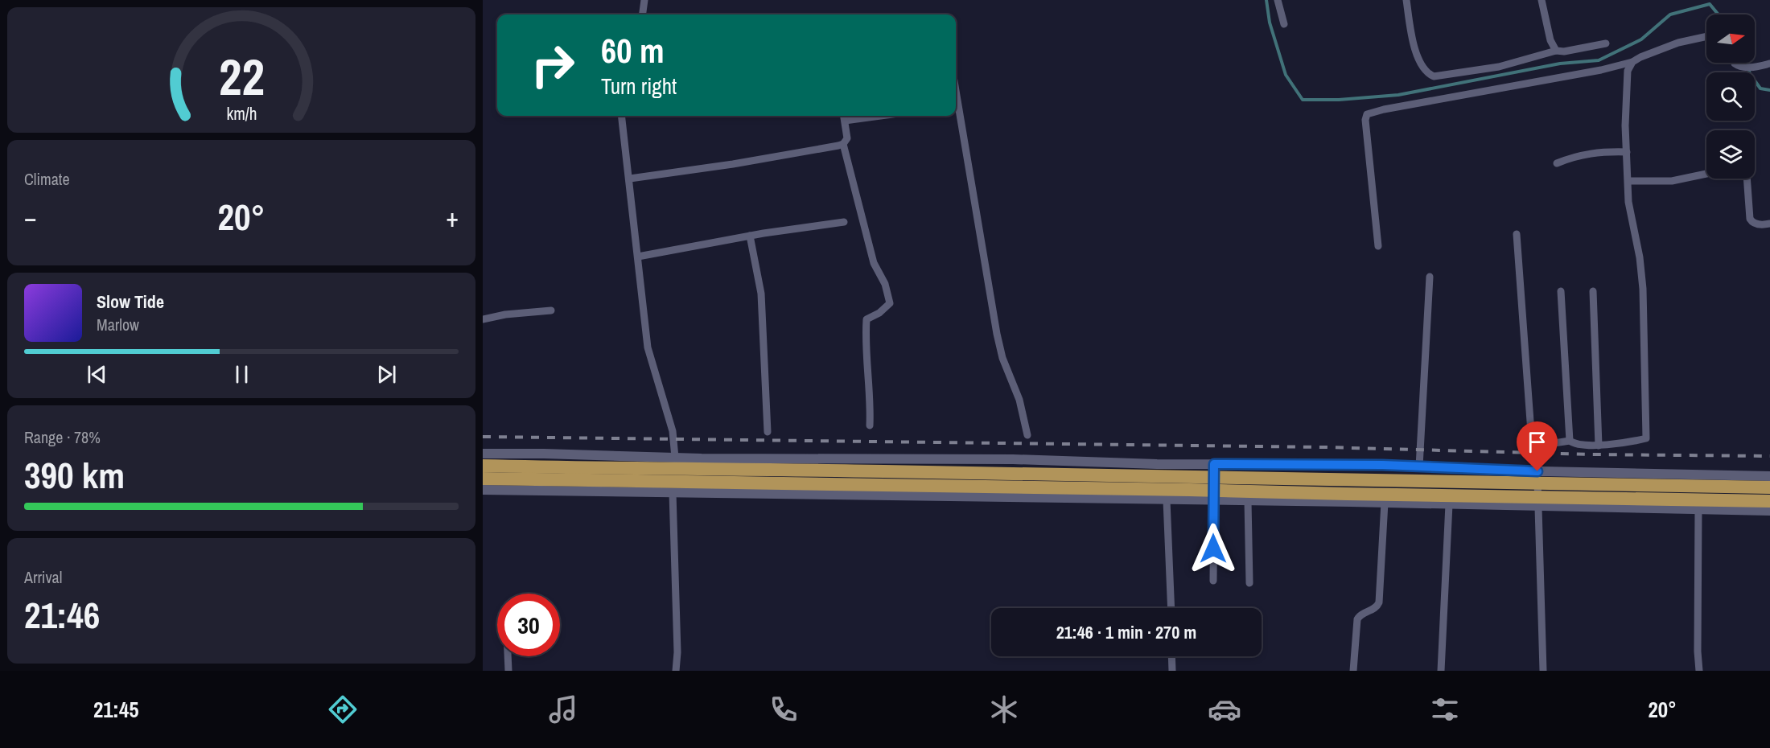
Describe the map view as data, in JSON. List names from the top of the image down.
{
  "north": "right",
  "page": {
    "turn": ["60 m", "Turn right"],
    "tile": [
      "Climate",
      ["Range · 78%", "390 km"],
      ["Arrival", "21:46"]
    ],
    "heat": ["−", "20°", "+"],
    "song": ["Slow Tide", "Marlow"],
    "limit": "30",
    "trip": "21:46 · 1 min · 270 m",
    "tabs": ["21:45", "20°"],
    "gauge": ["22", "km/h"]
  }
}
